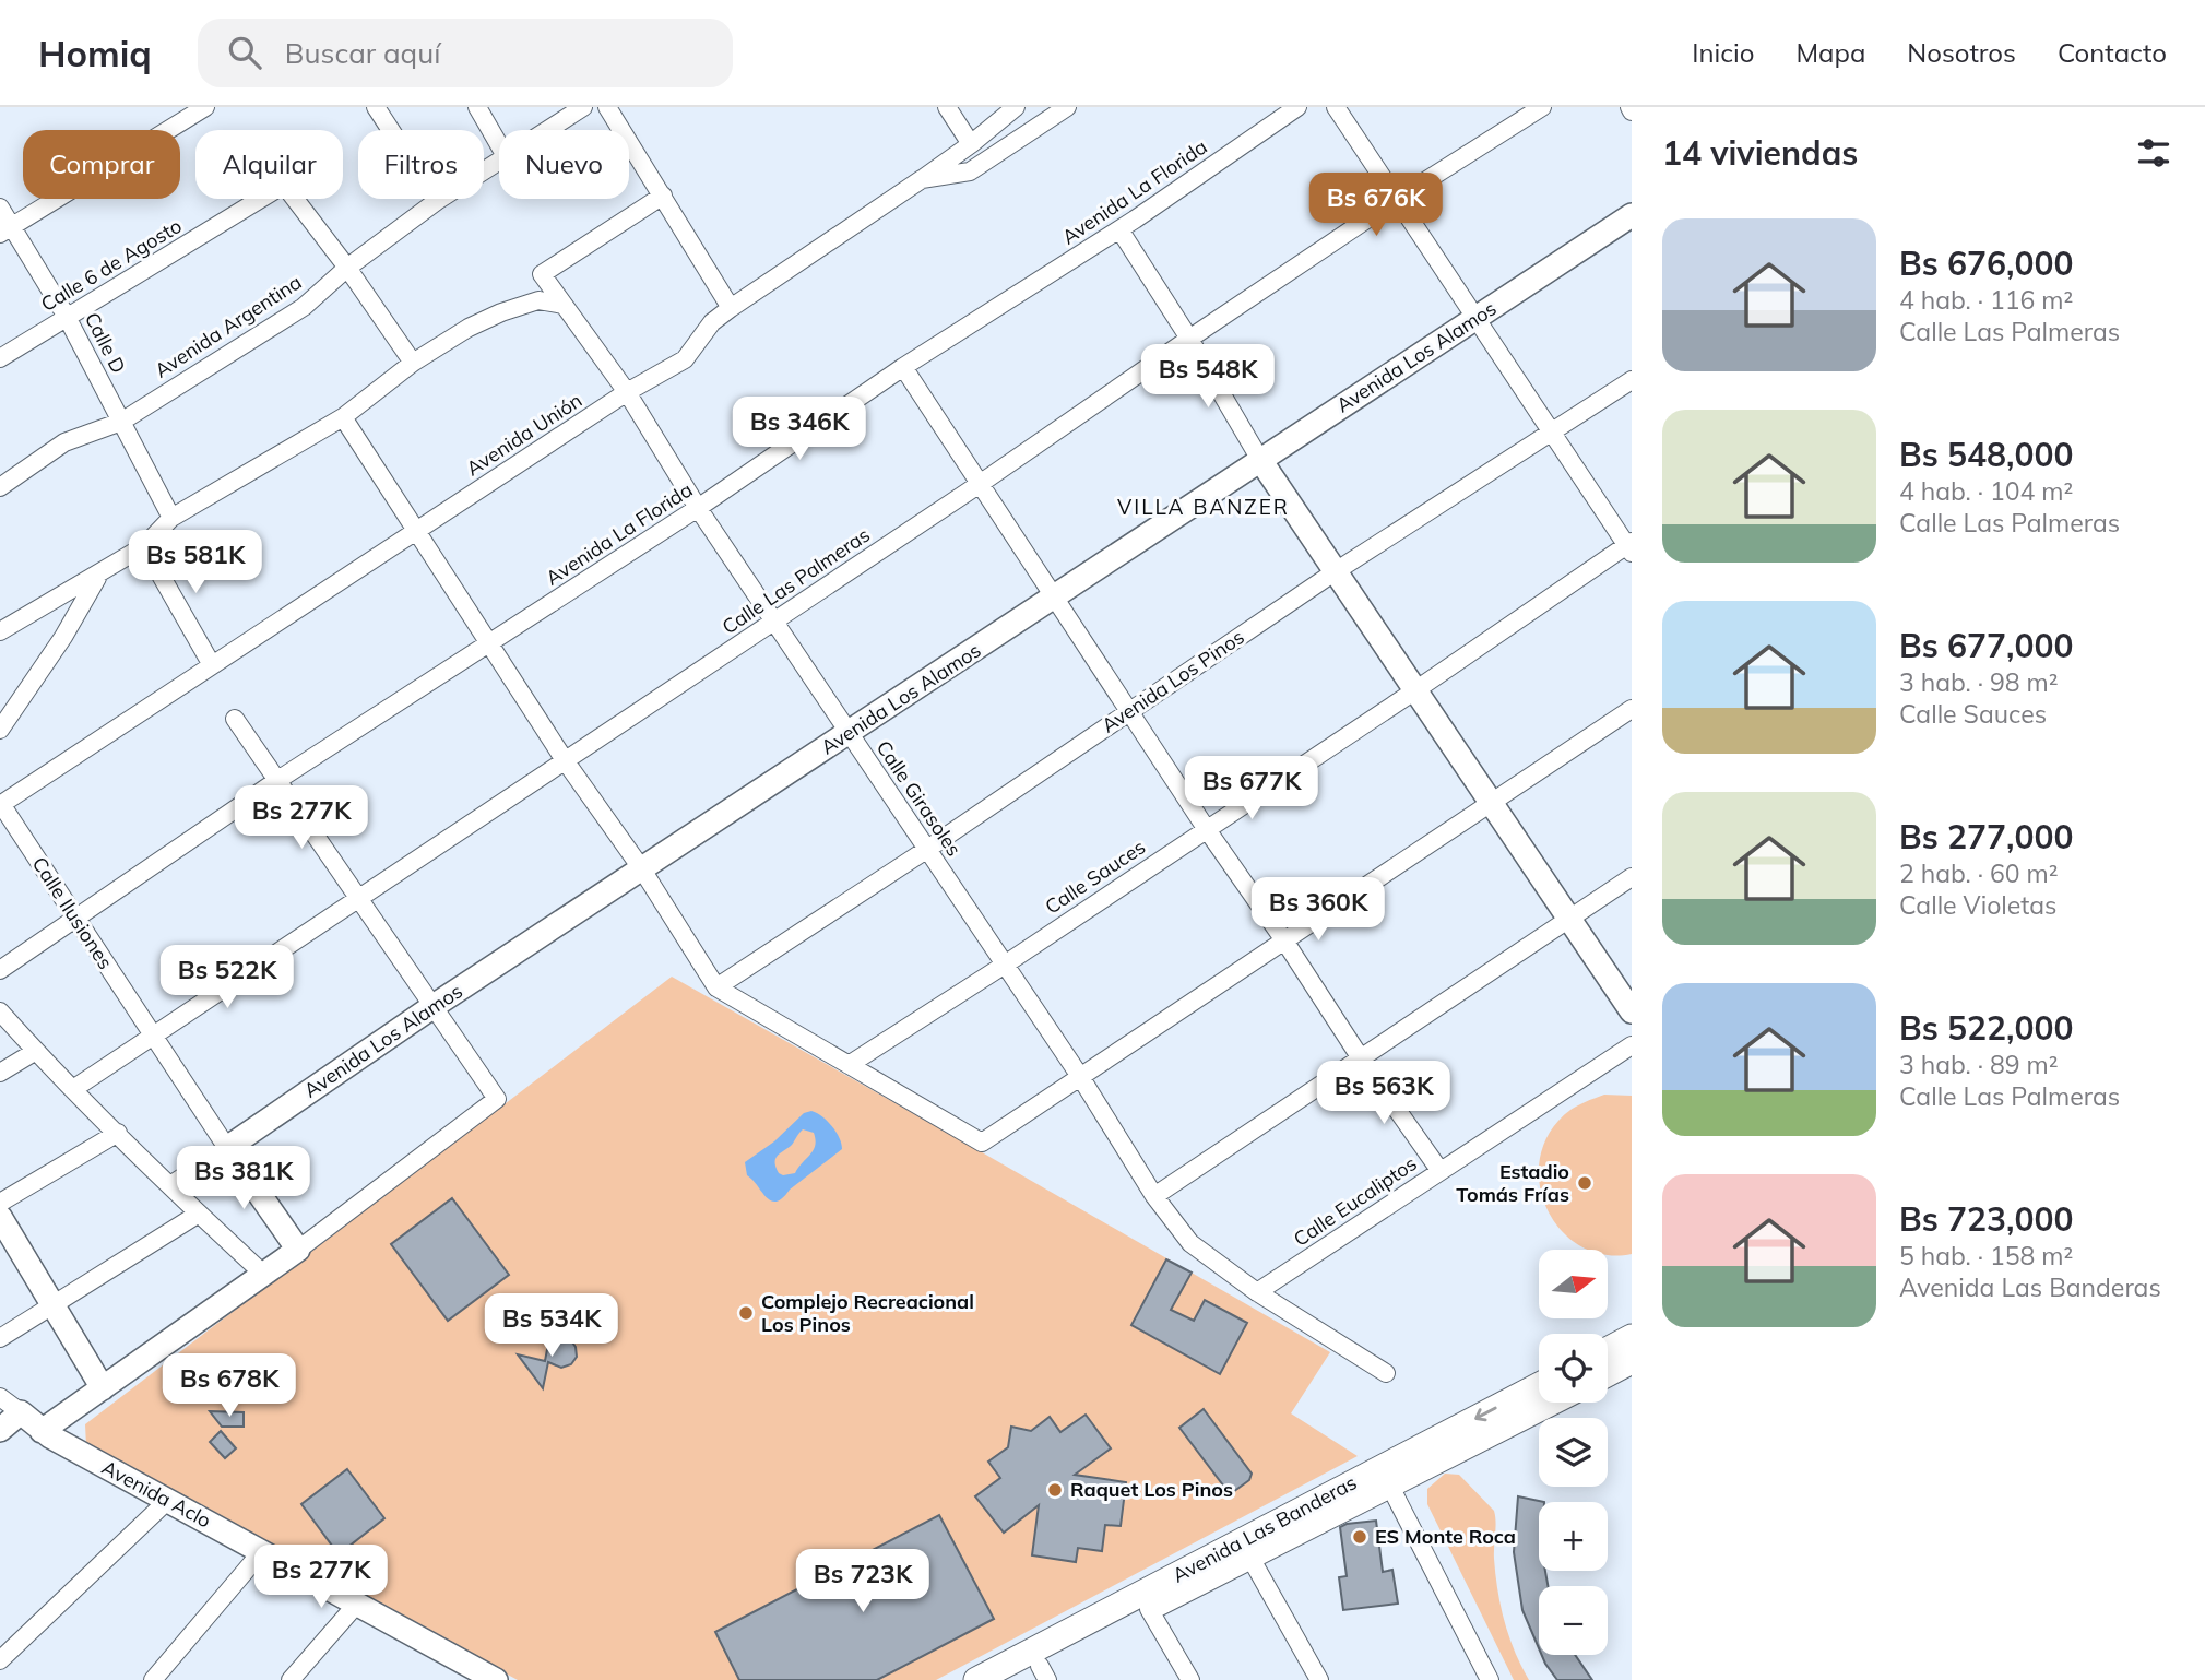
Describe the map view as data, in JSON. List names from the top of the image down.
{
  "streets": {
    "main road": ["Avenida Las Banderas"],
    "street": [
      "Avenida La Florida",
      "Calle 6 de Agosto",
      "Avenida Argentina",
      "Calle D",
      "Avenida Los Alamos",
      "Avenida Unión",
      "Calle Las Palmeras",
      "Avenida Los Pinos",
      "Calle Girasoles",
      "Calle Sauces",
      "Calle Ilusiones",
      "Calle Eucaliptos",
      "Avenida Aclo"
    ]
  },
  "crossings": [
    ["Avenida La Florida", "Calle Girasoles"],
    ["Avenida La Florida", "Calle Ilusiones"],
    ["Calle 6 de Agosto", "Avenida Argentina"],
    ["Calle 6 de Agosto", "Calle D"],
    ["Avenida Argentina", "Calle D"],
    ["Avenida Los Alamos", "Calle Girasoles"],
    ["Avenida Los Alamos", "Calle Ilusiones"],
    ["Avenida Unión", "Calle Girasoles"],
    ["Avenida Unión", "Calle Ilusiones"],
    ["Calle Las Palmeras", "Calle Girasoles"],
    ["Calle Las Palmeras", "Calle Ilusiones"],
    ["Avenida Los Pinos", "Calle Girasoles"],
    ["Calle Girasoles", "Calle Sauces"],
    ["Calle Girasoles", "Calle Eucaliptos"]
  ],
  "districts": ["VILLA BANZER"],
  "places": [
    "Estadio Tomás Frías",
    "Complejo Recreacional Los Pinos",
    "Raquet Los Pinos",
    "ES Monte Roca"
  ],
  "north": "right",
  "page": {
    "header": "Homiq",
    "search": "Buscar aquí",
    "nav": [
      "Inicio",
      "Mapa",
      "Nosotros",
      "Contacto"
    ],
    "heading": "14 viviendas",
    "chip": [
      "Comprar",
      "Alquilar",
      "Filtros",
      "Nuevo"
    ],
    "price": [
      "Bs 676K",
      "Bs 548K",
      "Bs 346K",
      "Bs 581K",
      "Bs 677K",
      "Bs 277K",
      "Bs 360K",
      "Bs 522K",
      "Bs 563K",
      "Bs 381K",
      "Bs 534K",
      "Bs 678K",
      "Bs 277K",
      "Bs 723K"
    ],
    "list": [
      {
        "name": "Bs 676,000",
        "note": "4 hab. · 116 m² · Calle Las Palmeras"
      },
      {
        "name": "Bs 548,000",
        "note": "4 hab. · 104 m² · Calle Las Palmeras"
      },
      {
        "name": "Bs 677,000",
        "note": "3 hab. · 98 m² · Calle Sauces"
      },
      {
        "name": "Bs 277,000",
        "note": "2 hab. · 60 m² · Calle Violetas"
      },
      {
        "name": "Bs 522,000",
        "note": "3 hab. · 89 m² · Calle Las Palmeras"
      },
      {
        "name": "Bs 723,000",
        "note": "5 hab. · 158 m² · Avenida Las Banderas"
      }
    ],
    "map_buttons": ["+", "−"]
  }
}
